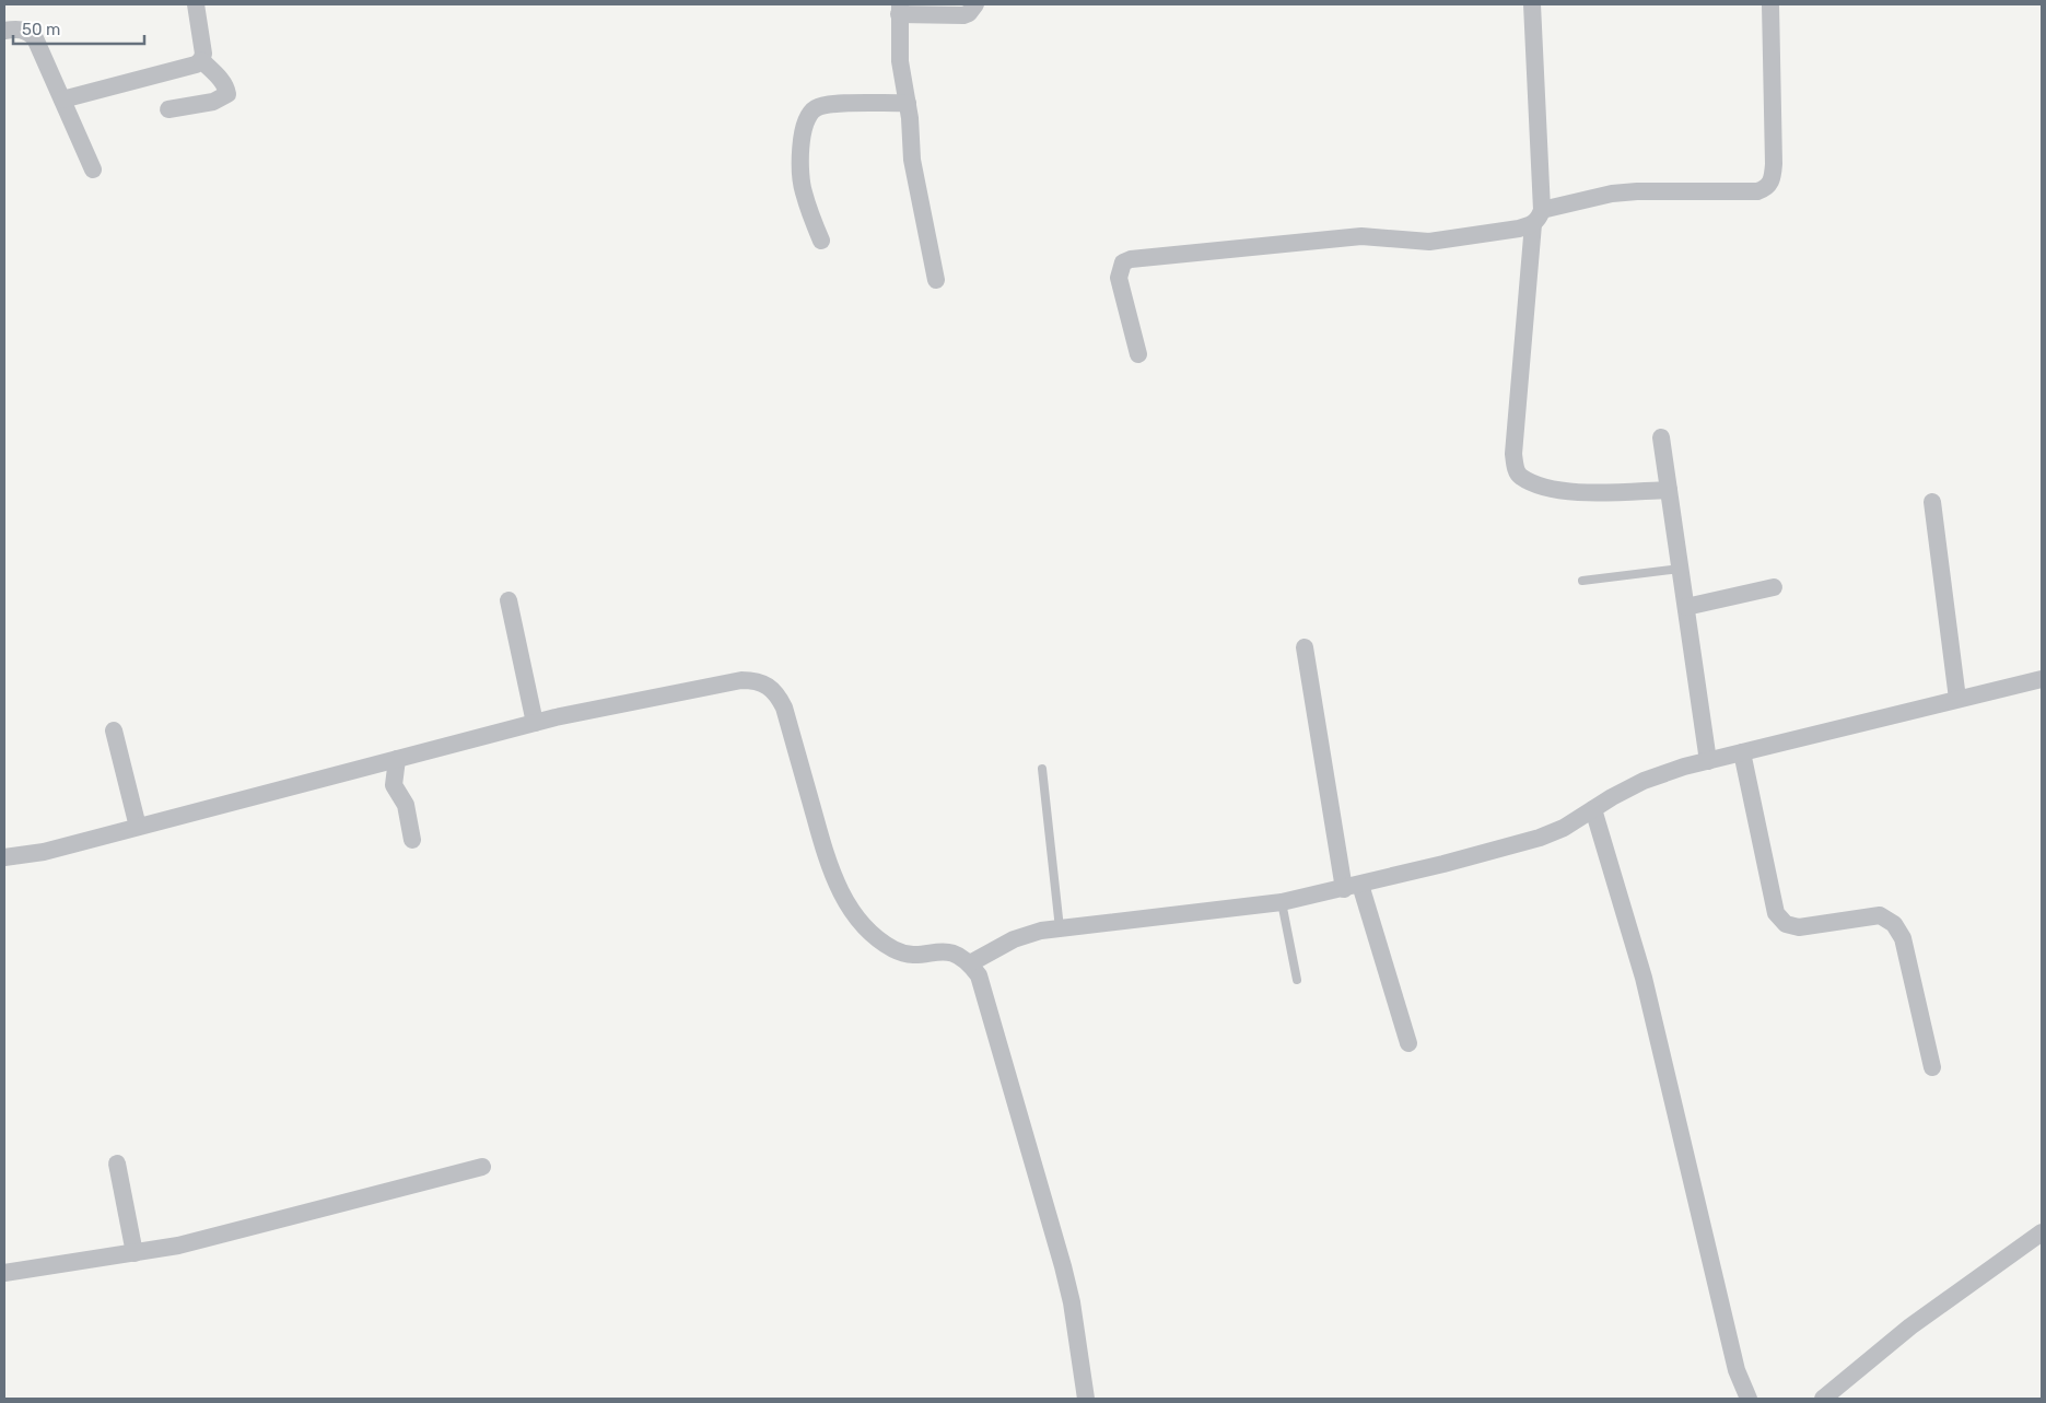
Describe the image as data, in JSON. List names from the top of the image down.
{
  "scale_bar": "50 m"
}
